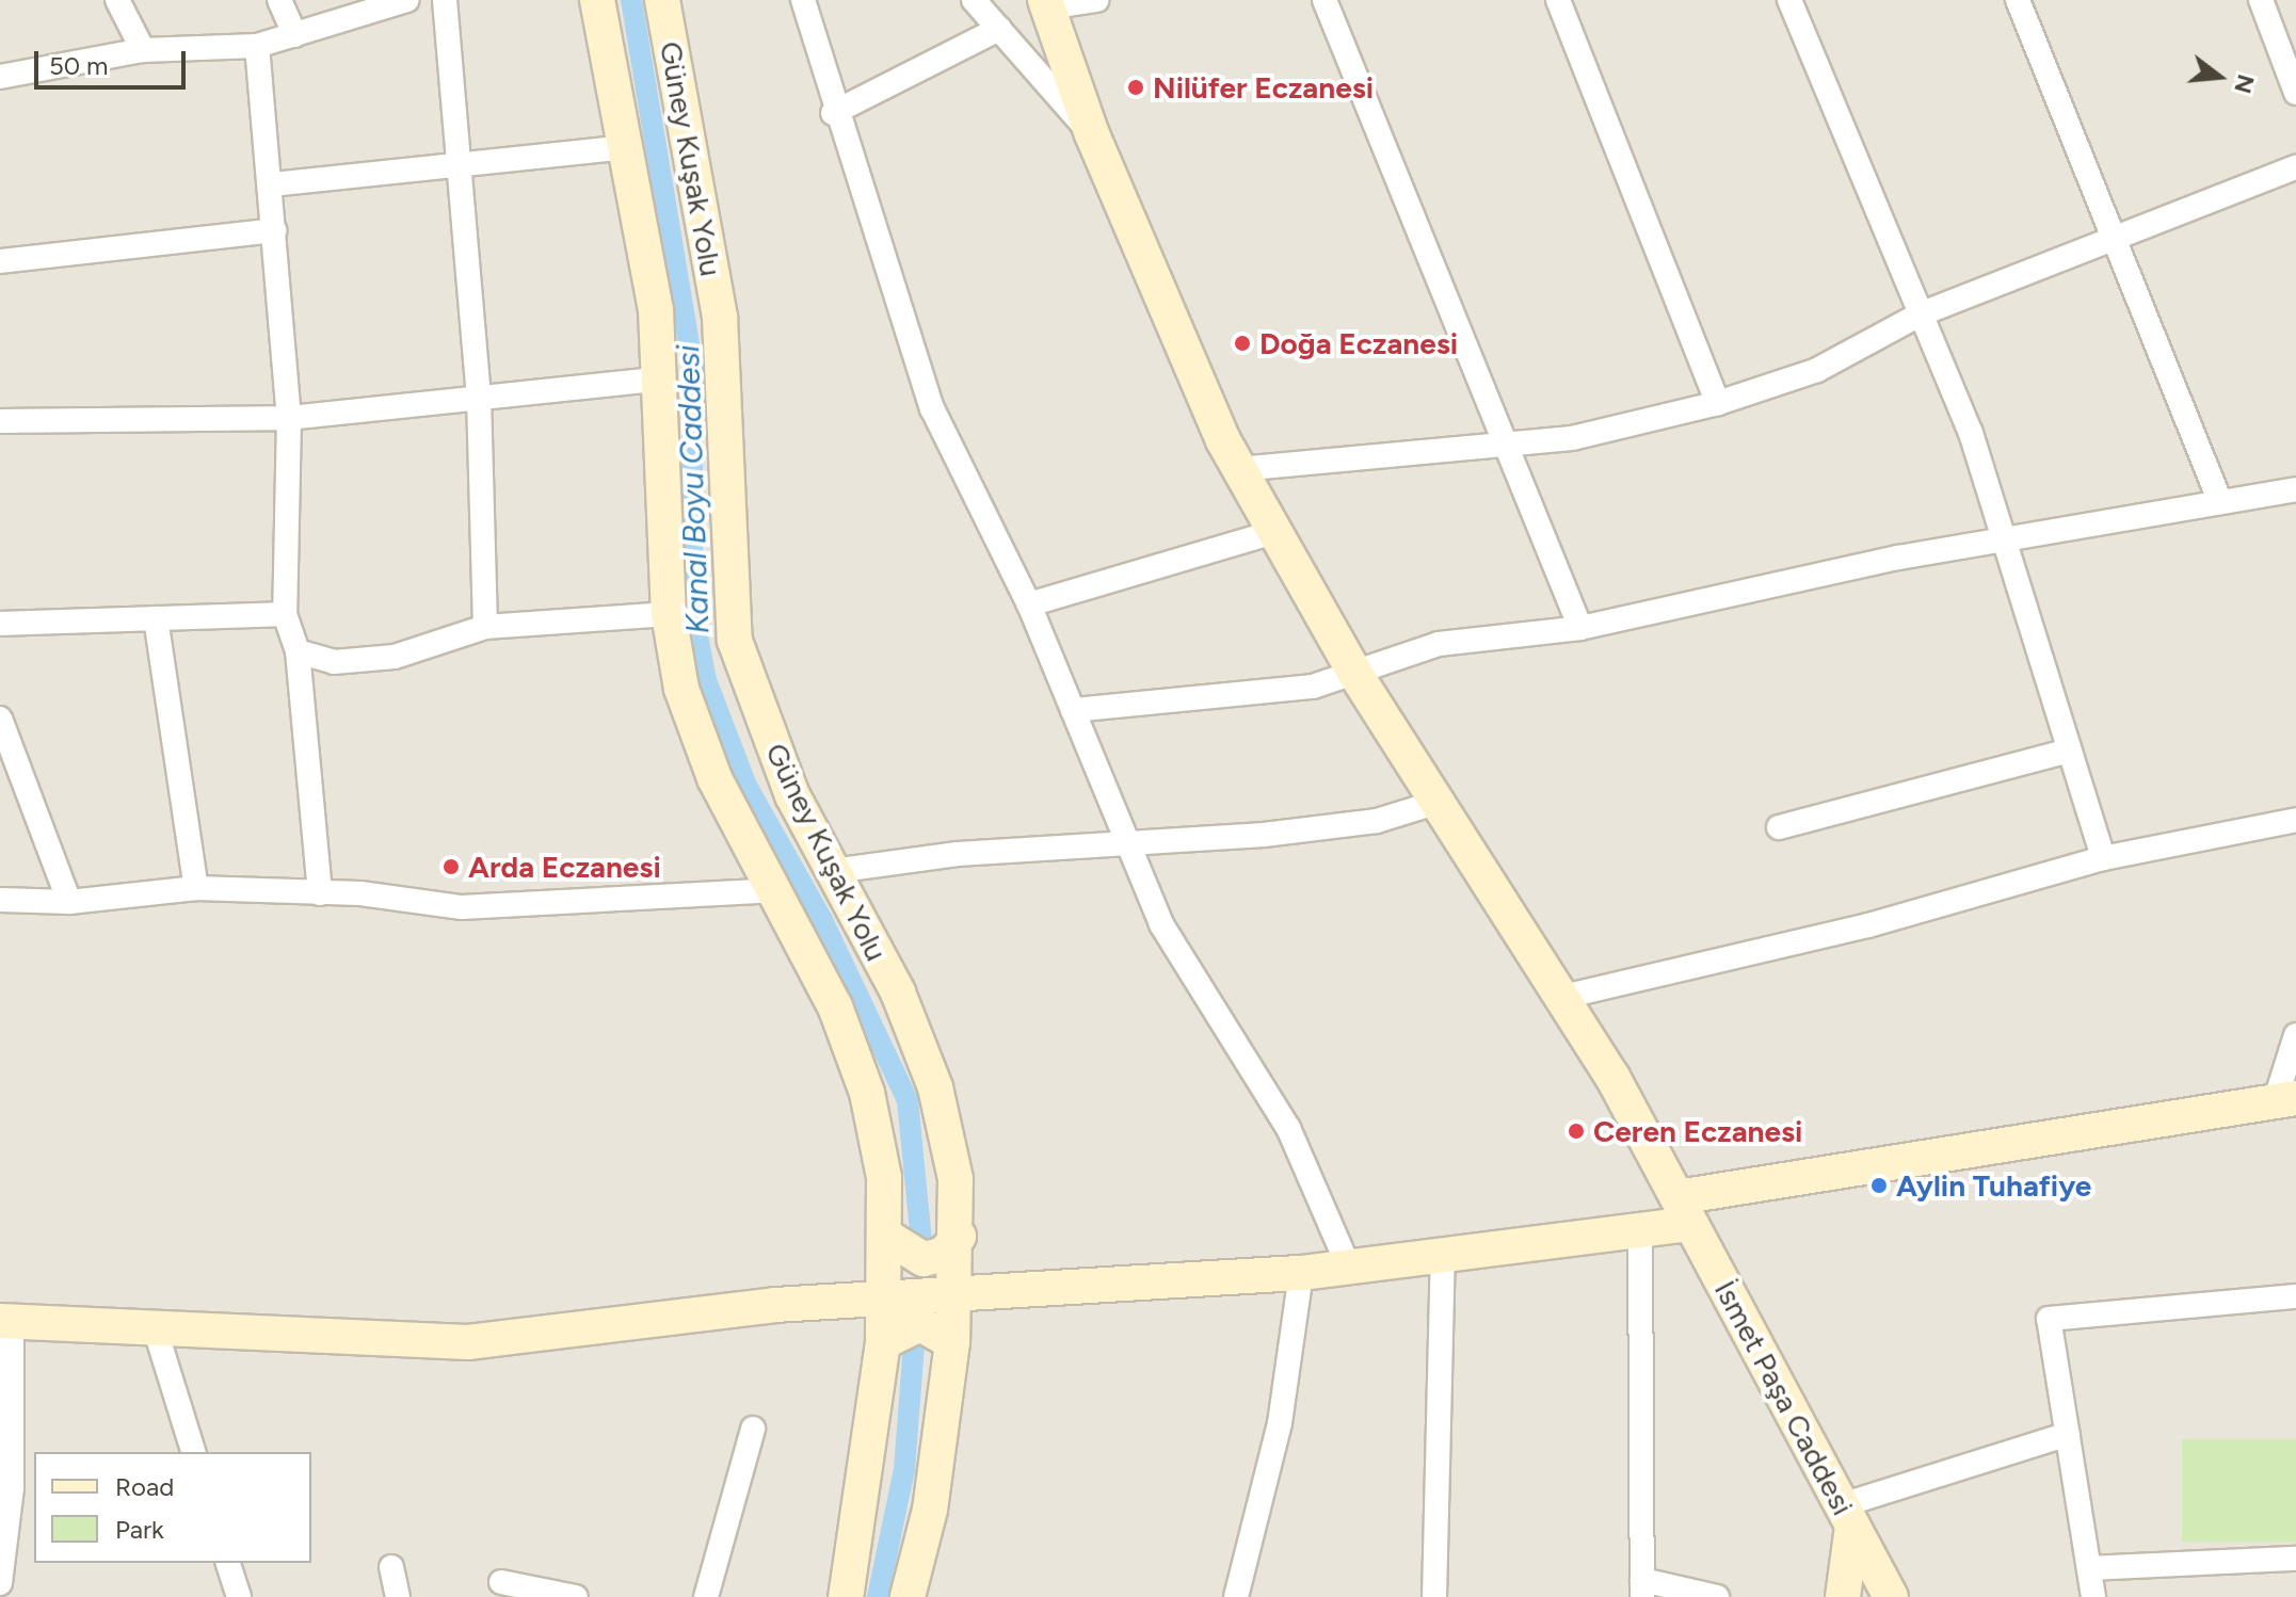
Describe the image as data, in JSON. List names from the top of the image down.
{
  "streets": {
    "main road": ["Güney Kuşak Yolu", "İsmet Paşa Caddesi"]
  },
  "water": ["Kanal Boyu Caddesi"],
  "places": [
    "Nilüfer Eczanesi",
    "Doğa Eczanesi",
    "Arda Eczanesi",
    "Ceren Eczanesi",
    "Aylin Tuhafiye"
  ],
  "legend": ["Road", "Park"],
  "scale_bar": "50 m",
  "north": "right"
}
